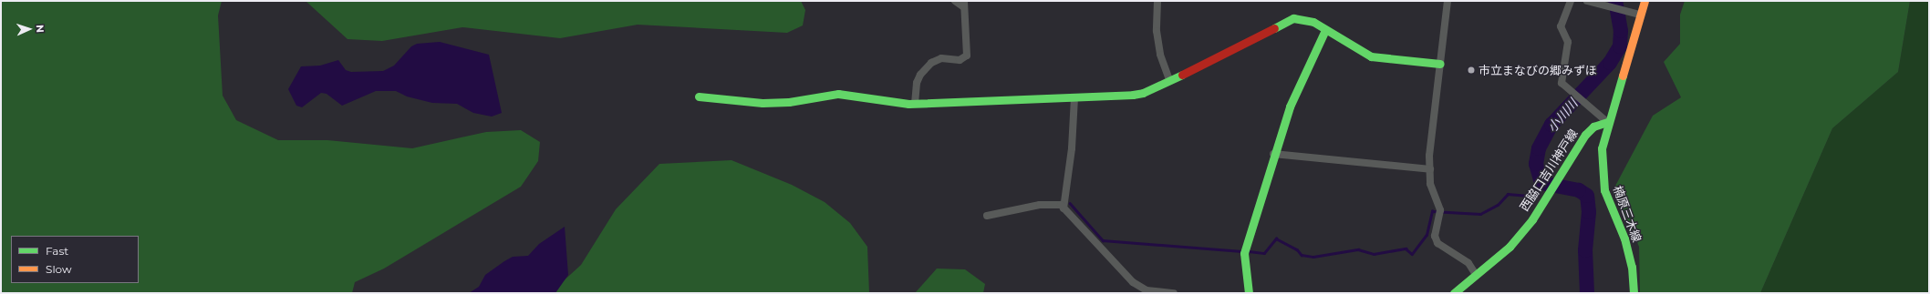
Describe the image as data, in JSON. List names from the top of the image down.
{
  "streets": {
    "street": ["西脇口吉川神戸線", "楠原三木線"]
  },
  "crossings": [
    ["西脇口吉川神戸線", "楠原三木線"]
  ],
  "water": ["小川川"],
  "places": ["市立まなびの郷みずほ"],
  "legend": ["Fast", "Slow"],
  "north": "right"
}
